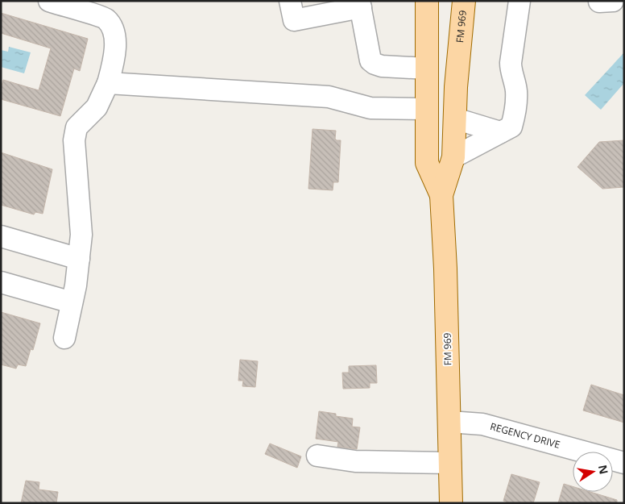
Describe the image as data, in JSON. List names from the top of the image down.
{
  "streets": {
    "main road": ["FM 969"],
    "street": ["REGENCY DRIVE"]
  },
  "crossings": [
    ["FM 969", "REGENCY DRIVE"]
  ],
  "north": "right"
}
